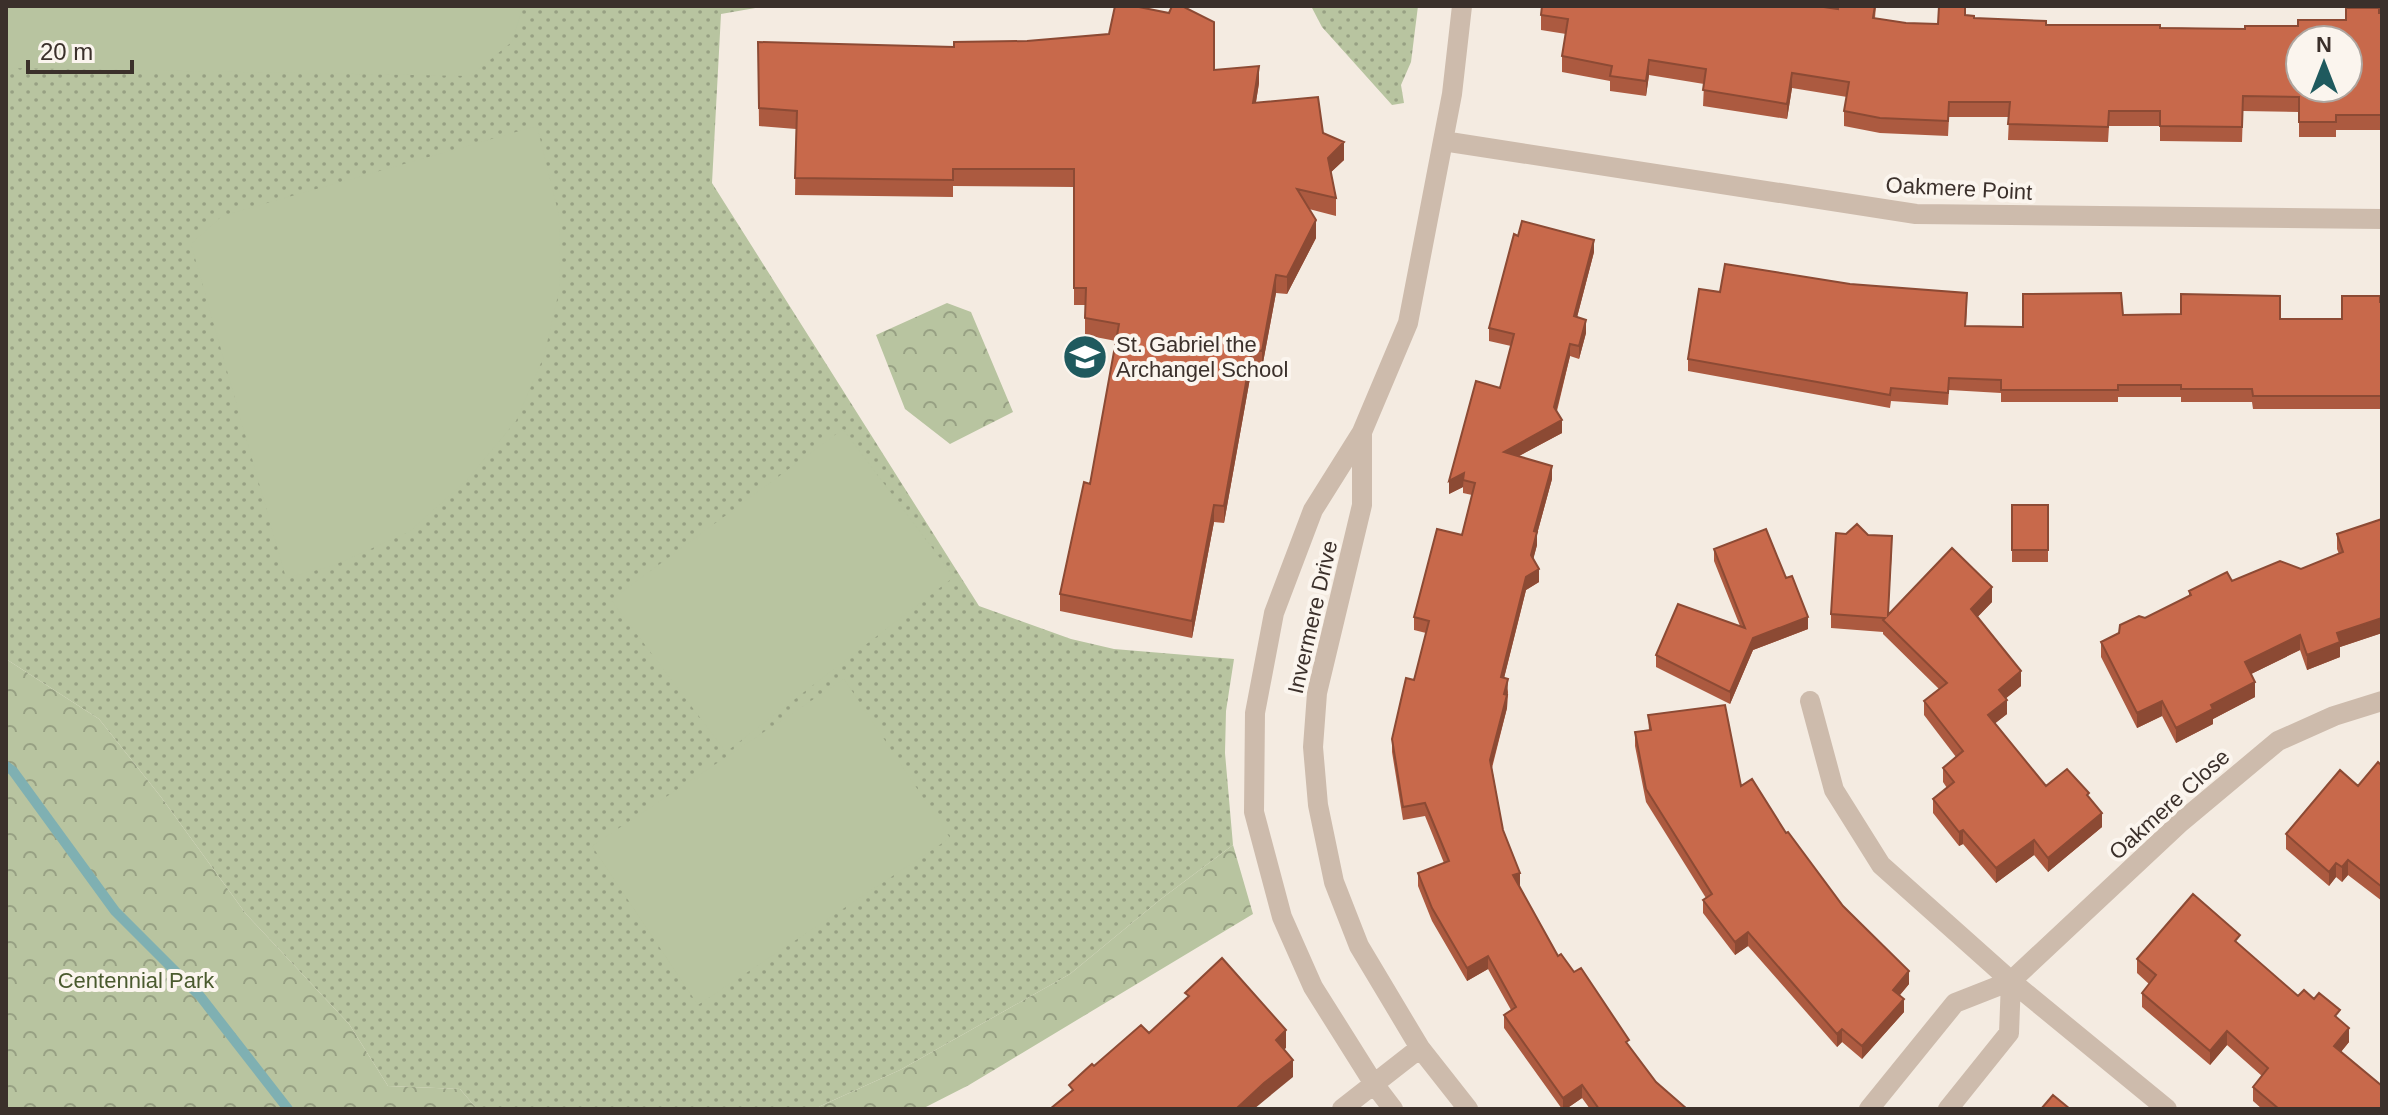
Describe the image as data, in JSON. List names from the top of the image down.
{
  "streets": {
    "street": ["Oakmere Point", "Invermere Drive", "Oakmere Close"]
  },
  "crossings": [
    ["Oakmere Point", "Invermere Drive"]
  ],
  "parks": ["Centennial Park"],
  "places": {
    "school or university": ["St. Gabriel the Archangel School"]
  },
  "scale_bar": "20 m",
  "north": "top"
}
